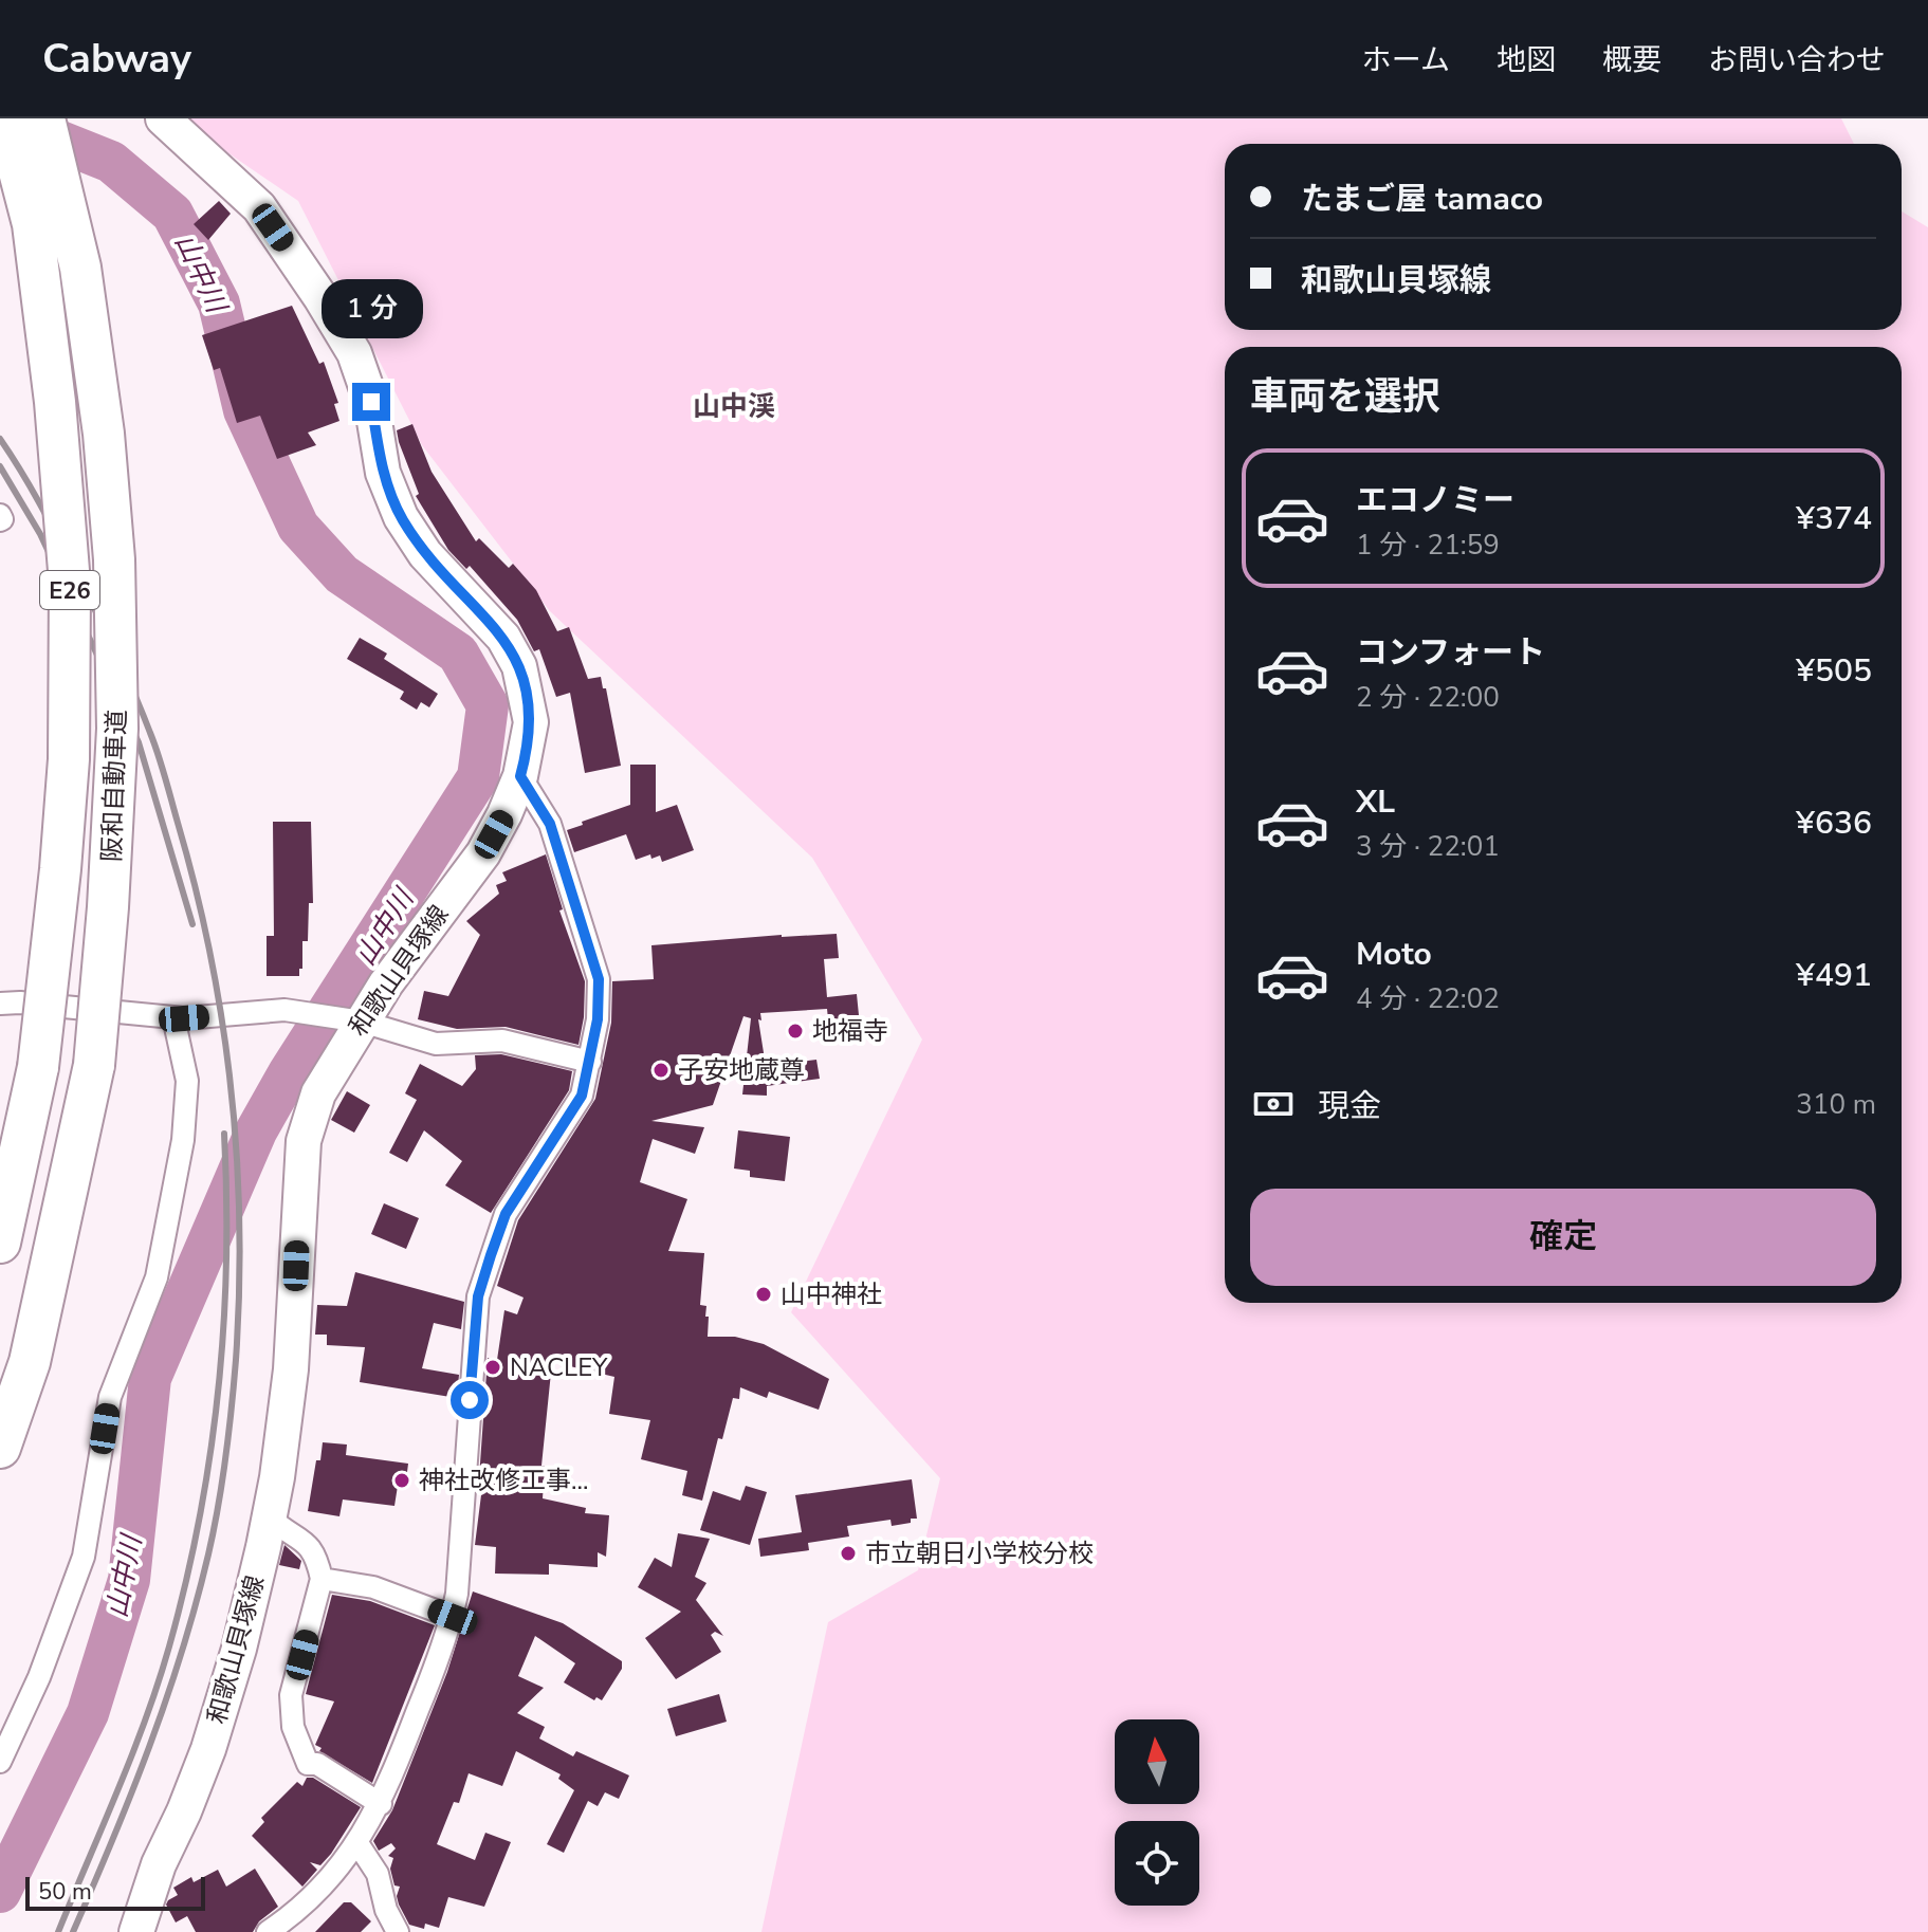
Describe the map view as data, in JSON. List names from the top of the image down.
{
  "streets": {
    "highway": ["E26", "阪和自動車道"],
    "main road": ["和歌山貝塚線"]
  },
  "districts": ["山中渓"],
  "water": ["山中川"],
  "places": [
    "地福寺",
    "子安地蔵尊",
    "山中神社",
    "NACLEY",
    "神社改修工事…",
    "市立朝日小学校分校"
  ],
  "scale_bar": "50 m",
  "north": "top",
  "page": {
    "header": "Cabway",
    "nav": [
      "ホーム",
      "地図",
      "概要",
      "お問い合わせ"
    ],
    "banner": ["たまご屋 tamaco", "和歌山貝塚線"],
    "bubble": "1 分",
    "heading": "車両を選択",
    "list": [
      {
        "name": "エコノミー",
        "note": "1 分 · 21:59",
        "value": "¥374"
      },
      {
        "name": "コンフォート",
        "note": "2 分 · 22:00",
        "value": "¥505"
      },
      {
        "name": "XL",
        "note": "3 分 · 22:01",
        "value": "¥636"
      },
      {
        "name": "Moto",
        "note": "4 分 · 22:02",
        "value": "¥491"
      }
    ],
    "pay": ["現金", "310 m"],
    "buttons": "確定",
    "scale": "50 m"
  }
}
